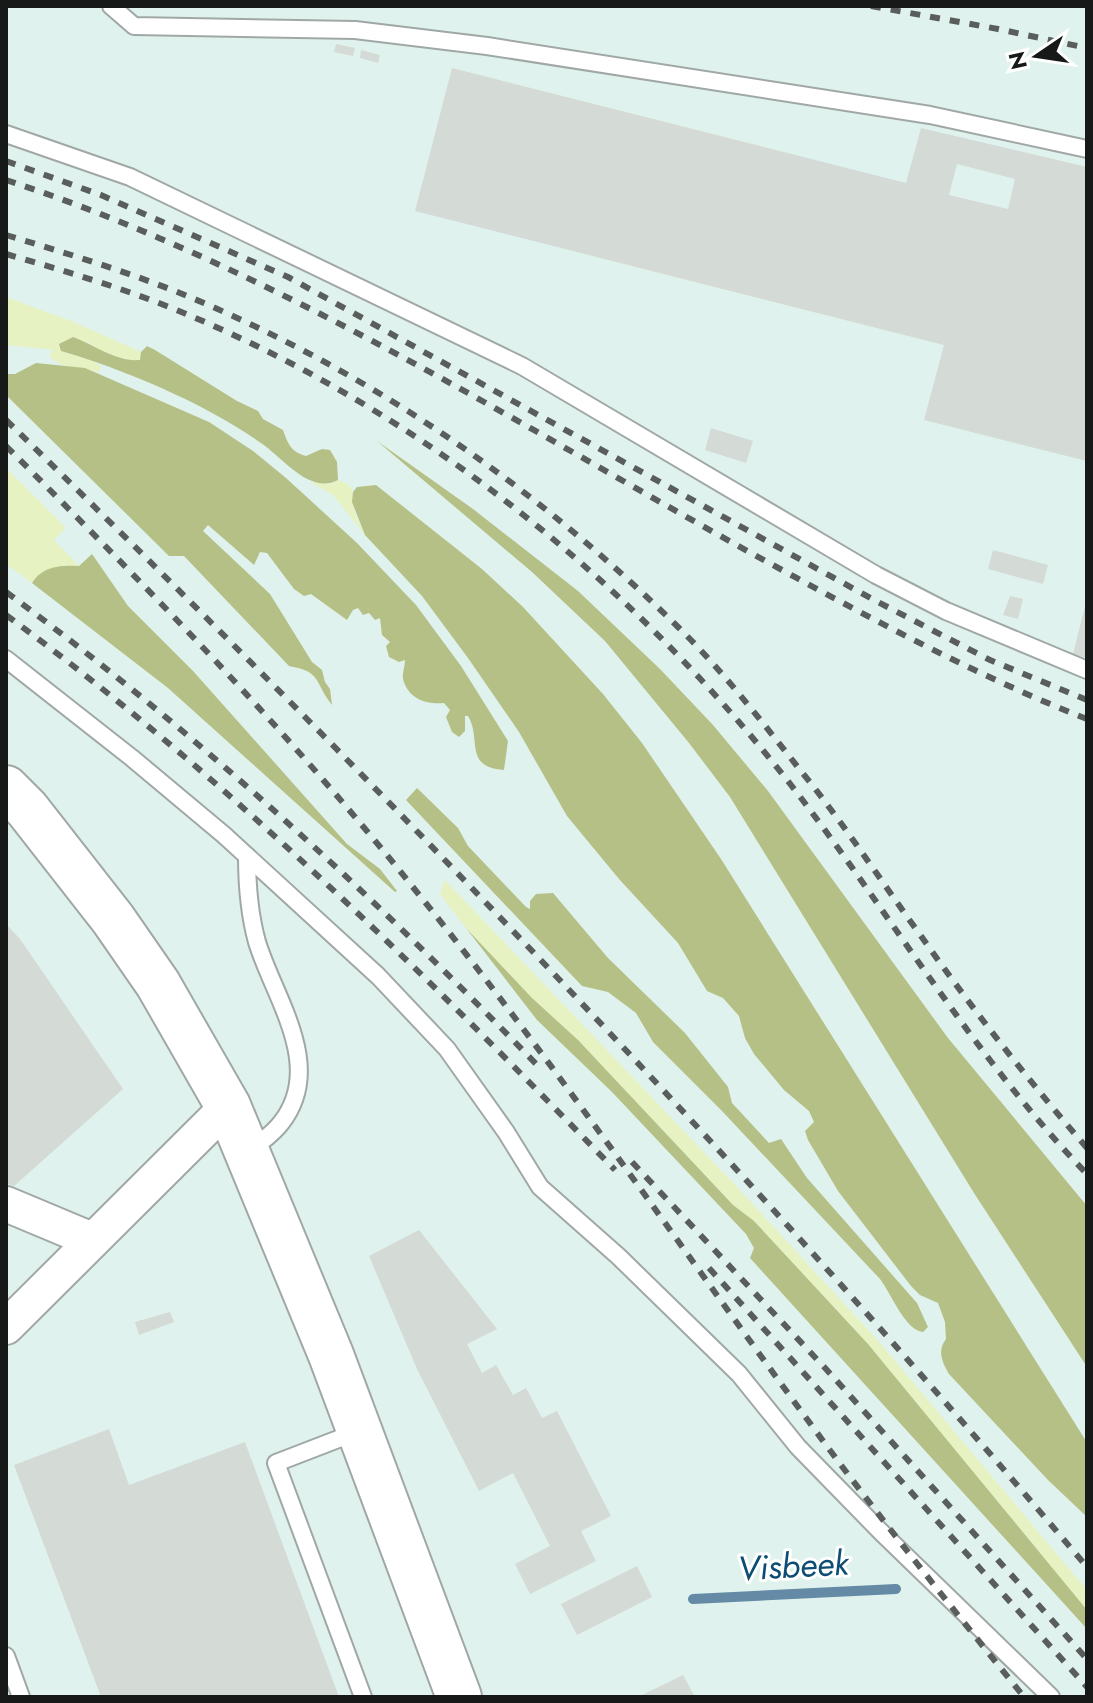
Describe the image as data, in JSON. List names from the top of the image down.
{
  "water": ["Visbeek"],
  "north": "left"
}
